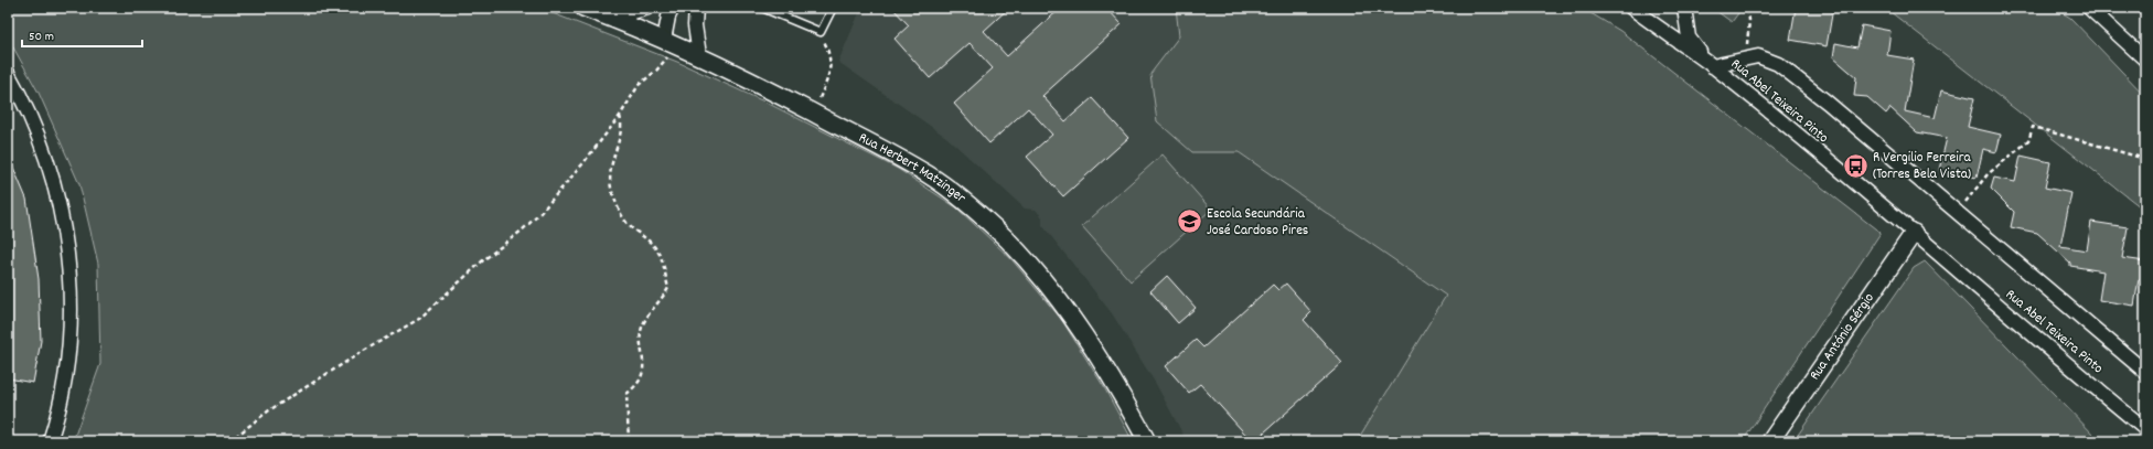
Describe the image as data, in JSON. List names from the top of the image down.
{
  "streets": {
    "street": ["Rua Abel Teixeira Pinto", "Rua Herbert Matzinger", "Rua António Sérgio"]
  },
  "crossings": [
    ["Rua Abel Teixeira Pinto", "Rua António Sérgio"]
  ],
  "places": {
    "bus stop": ["R Vergilio Ferreira (Torres Bela Vista)"],
    "school or university": ["Escola Secundária José Cardoso Pires"]
  },
  "scale_bar": "50 m"
}
